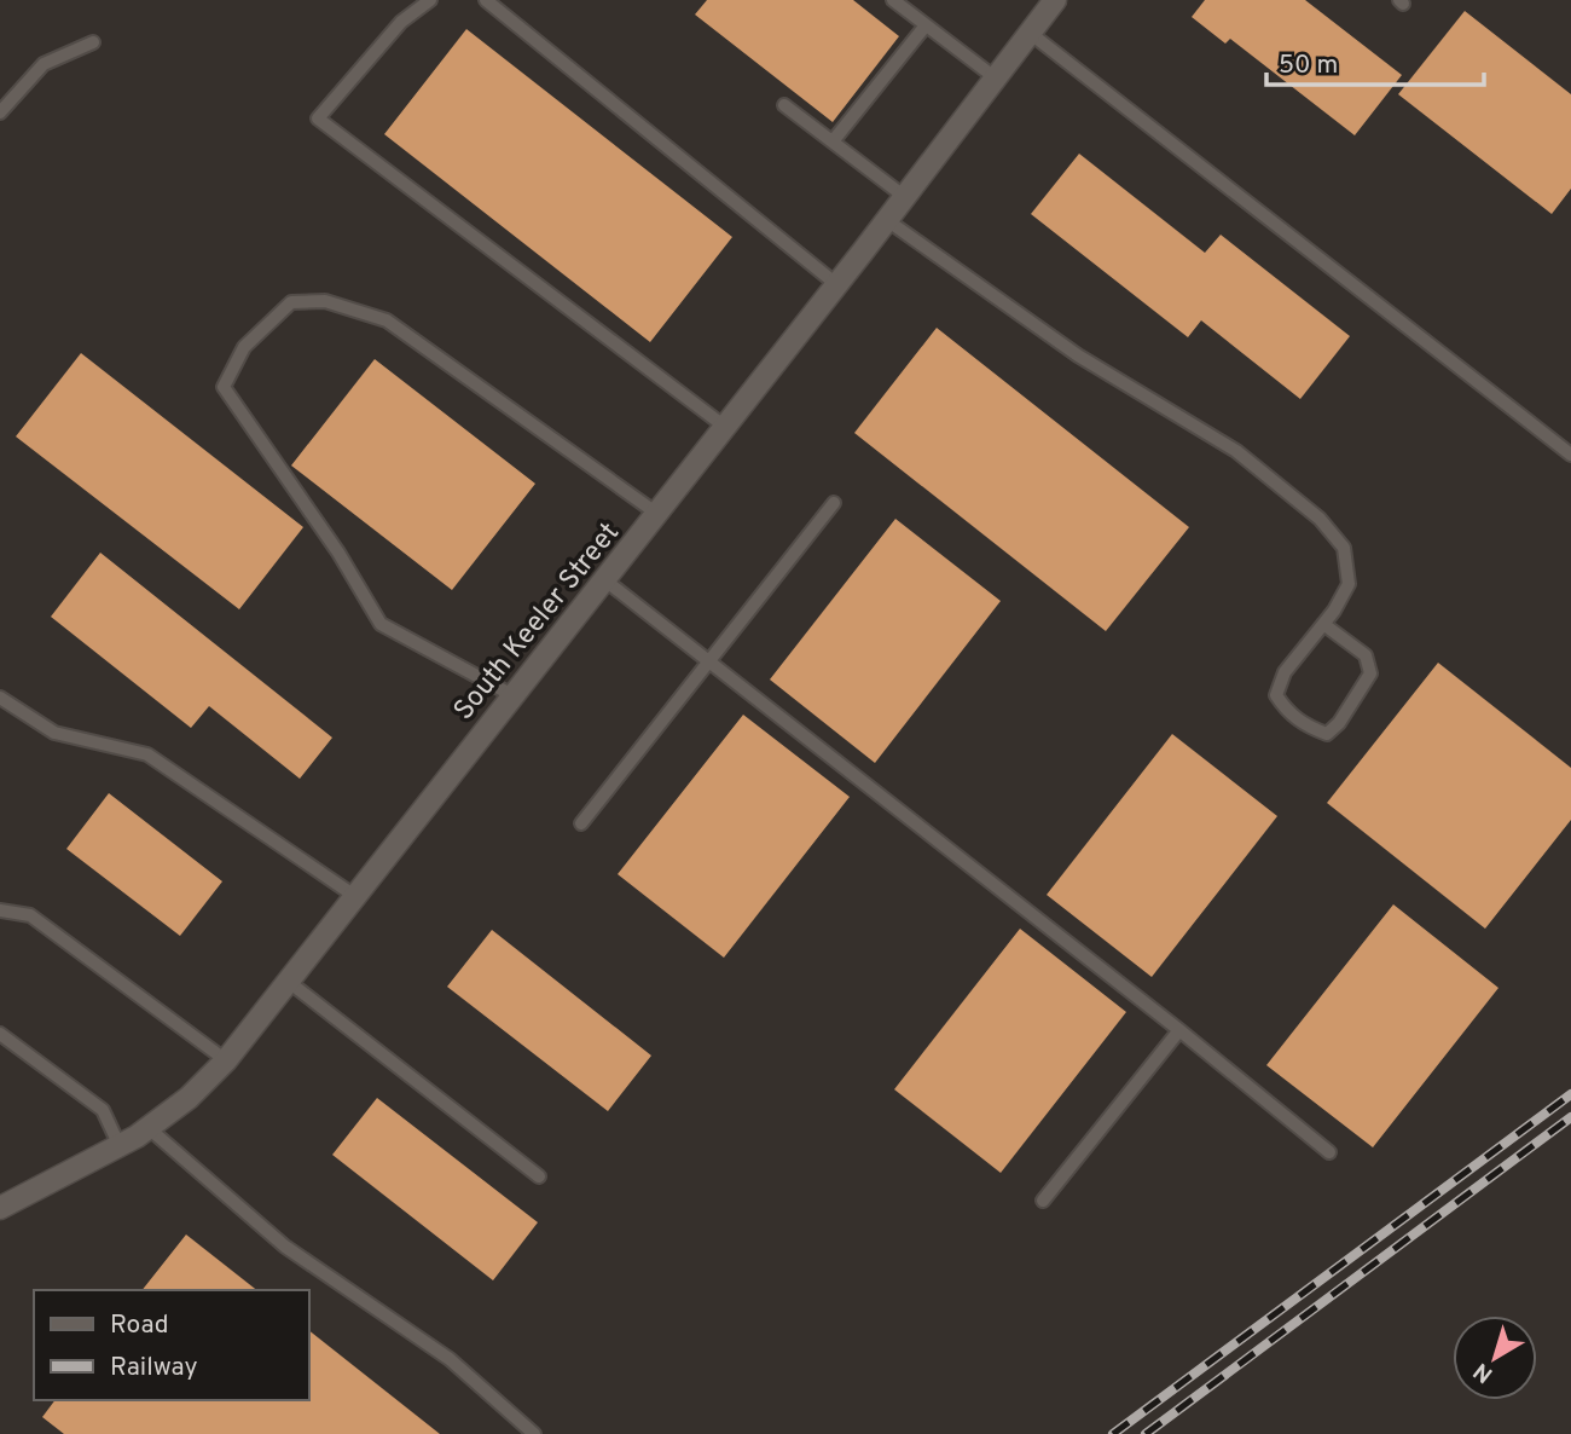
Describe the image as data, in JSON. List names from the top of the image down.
{
  "streets": {
    "street": ["South Keeler Street"]
  },
  "legend": ["Road", "Railway"],
  "scale_bar": "50 m",
  "north": "bottom left"
}
